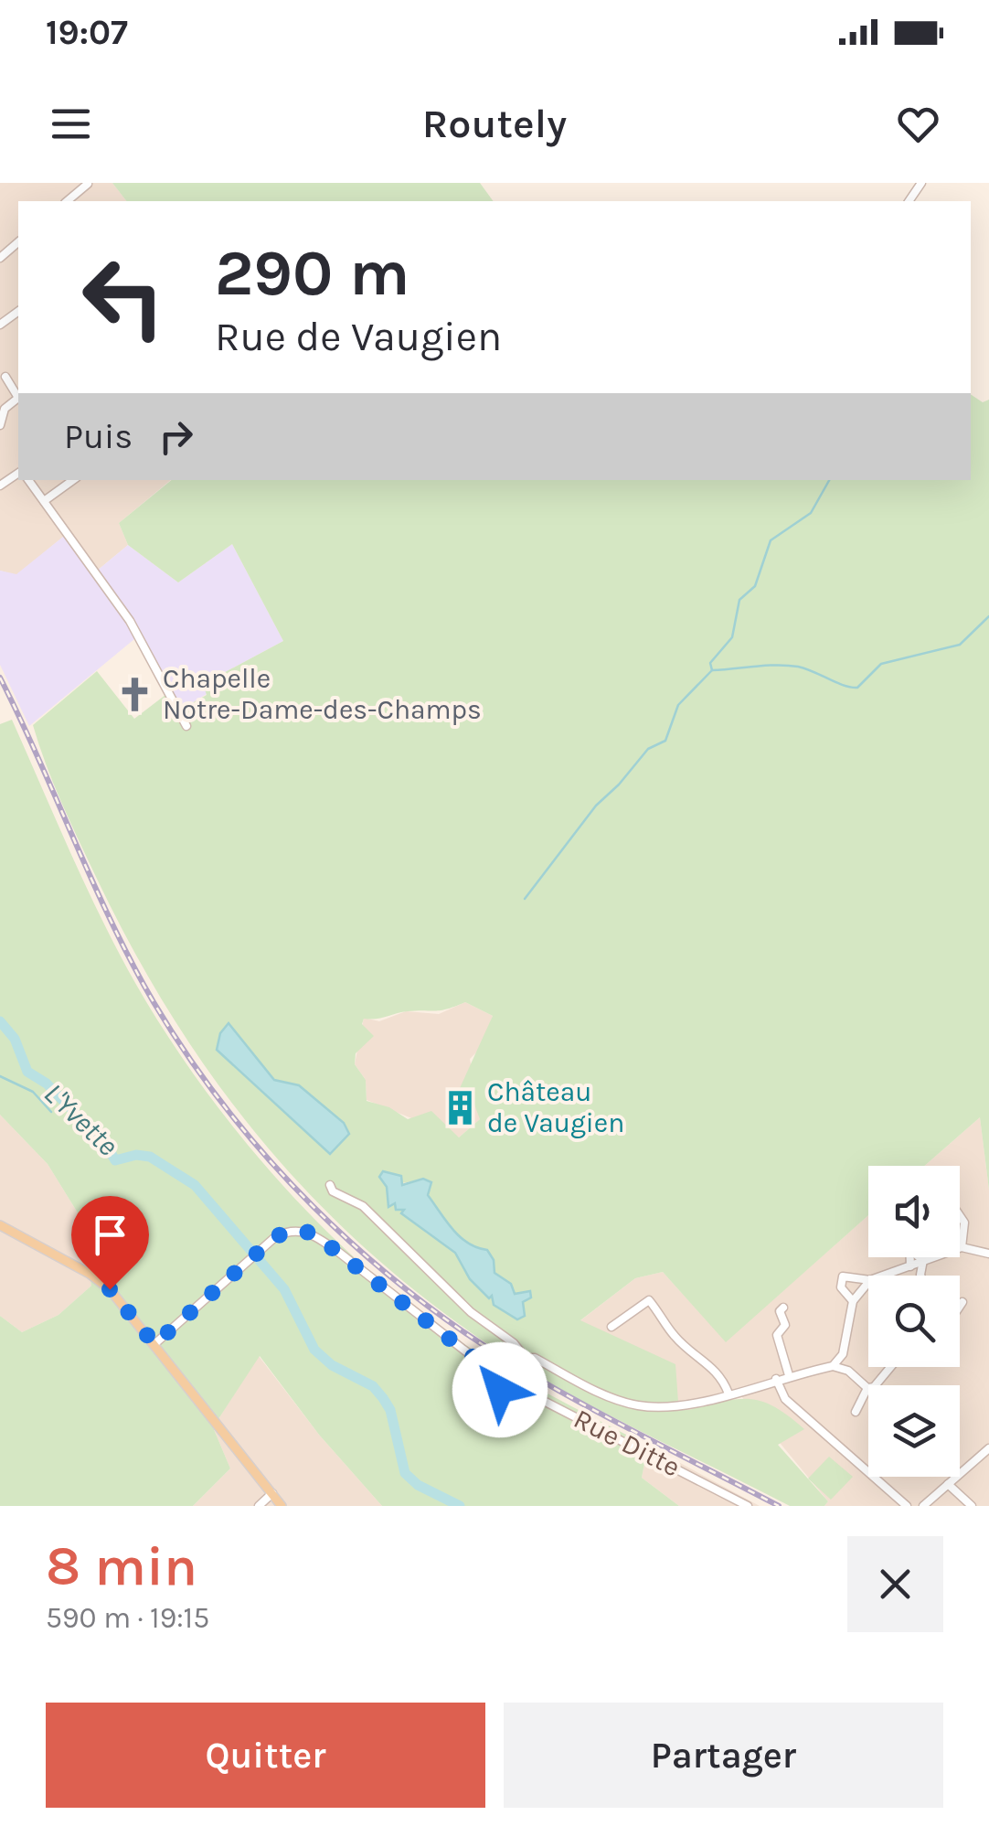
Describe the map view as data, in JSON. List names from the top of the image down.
{
  "streets": {
    "street": ["Rue Ditte"]
  },
  "water": ["L'Yvette"],
  "places": {
    "church": ["Chapelle Notre-Dame-des-Champs"],
    "building": ["Château de Vaugien"]
  },
  "page": {
    "status": "19:07",
    "header": "Routely",
    "turn": ["290 m", "Rue de Vaugien"],
    "then": "Puis",
    "heading": ["8 min", "590 m · 19:15"],
    "buttons": ["Quitter", "Partager"]
  }
}
